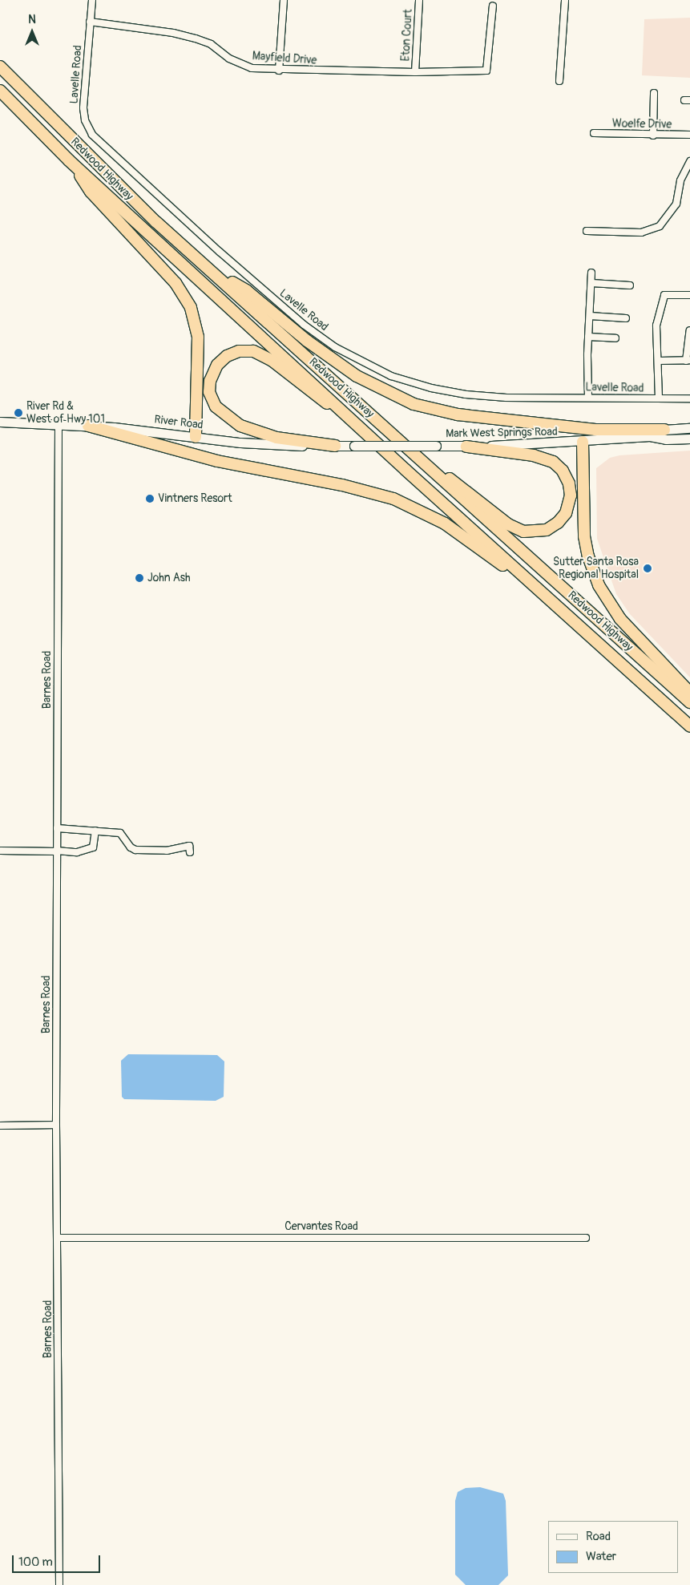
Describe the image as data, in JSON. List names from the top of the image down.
{
  "streets": {
    "highway": ["Redwood Highway"],
    "main road": ["River Road", "Mark West Springs Road"],
    "street": [
      "Eton Court",
      "Mayfield Drive",
      "Lavelle Road",
      "Woelfe Drive",
      "Barnes Road",
      "Cervantes Road"
    ]
  },
  "crossings": [
    ["Eton Court", "Mayfield Drive"],
    ["Mayfield Drive", "Lavelle Road"],
    ["River Road", "Mark West Springs Road"],
    ["River Road", "Barnes Road"],
    ["Barnes Road", "Cervantes Road"]
  ],
  "places": [
    "River Rd & West of Hwy 101",
    "Vintners Resort",
    "Sutter Santa Rosa Regional Hospital",
    "John Ash"
  ],
  "legend": ["Road", "Water"],
  "scale_bar": "100 m",
  "north": "top"
}
